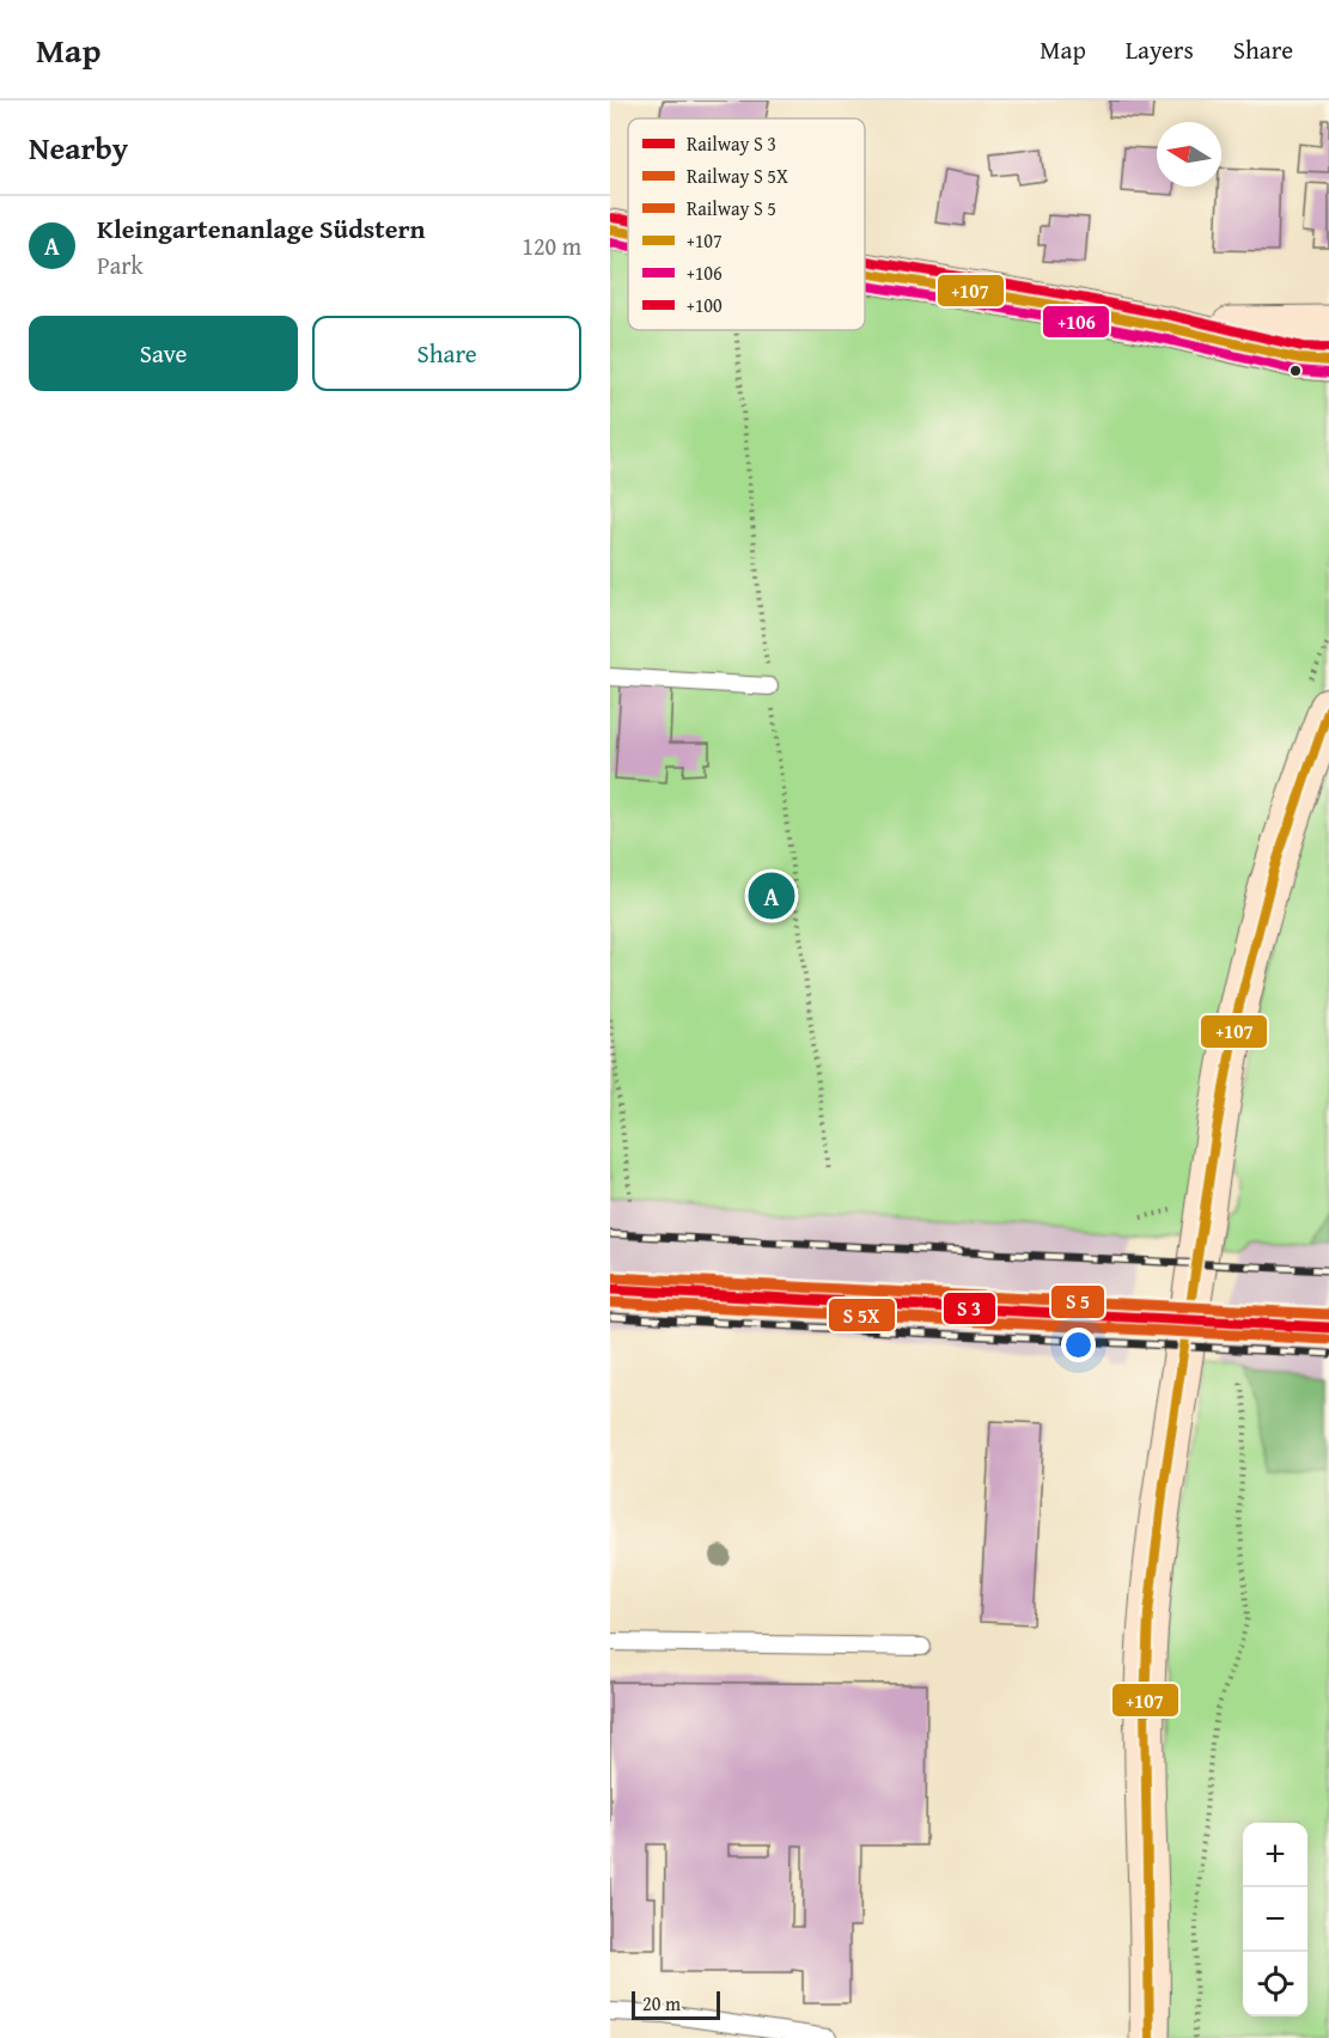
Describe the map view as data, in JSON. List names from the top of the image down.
{
  "lines": ["transit line +100", "transit line +107", "transit line +106"],
  "legend": [
    "Railway S 3",
    "Railway S 5X",
    "Railway S 5",
    "+107",
    "+106",
    "+100"
  ],
  "scale_bar": "20 m",
  "north": "left",
  "page": {
    "header": "Map",
    "nav": ["Map", "Layers", "Share"],
    "heading": "Nearby",
    "list": [
      {
        "mark": "A",
        "name": "Kleingartenanlage Südstern",
        "note": "Park",
        "value": "120 m"
      }
    ],
    "buttons": ["Save", "Share"],
    "pins": "A",
    "map_buttons": ["+", "−"],
    "scale": "20 m"
  }
}
